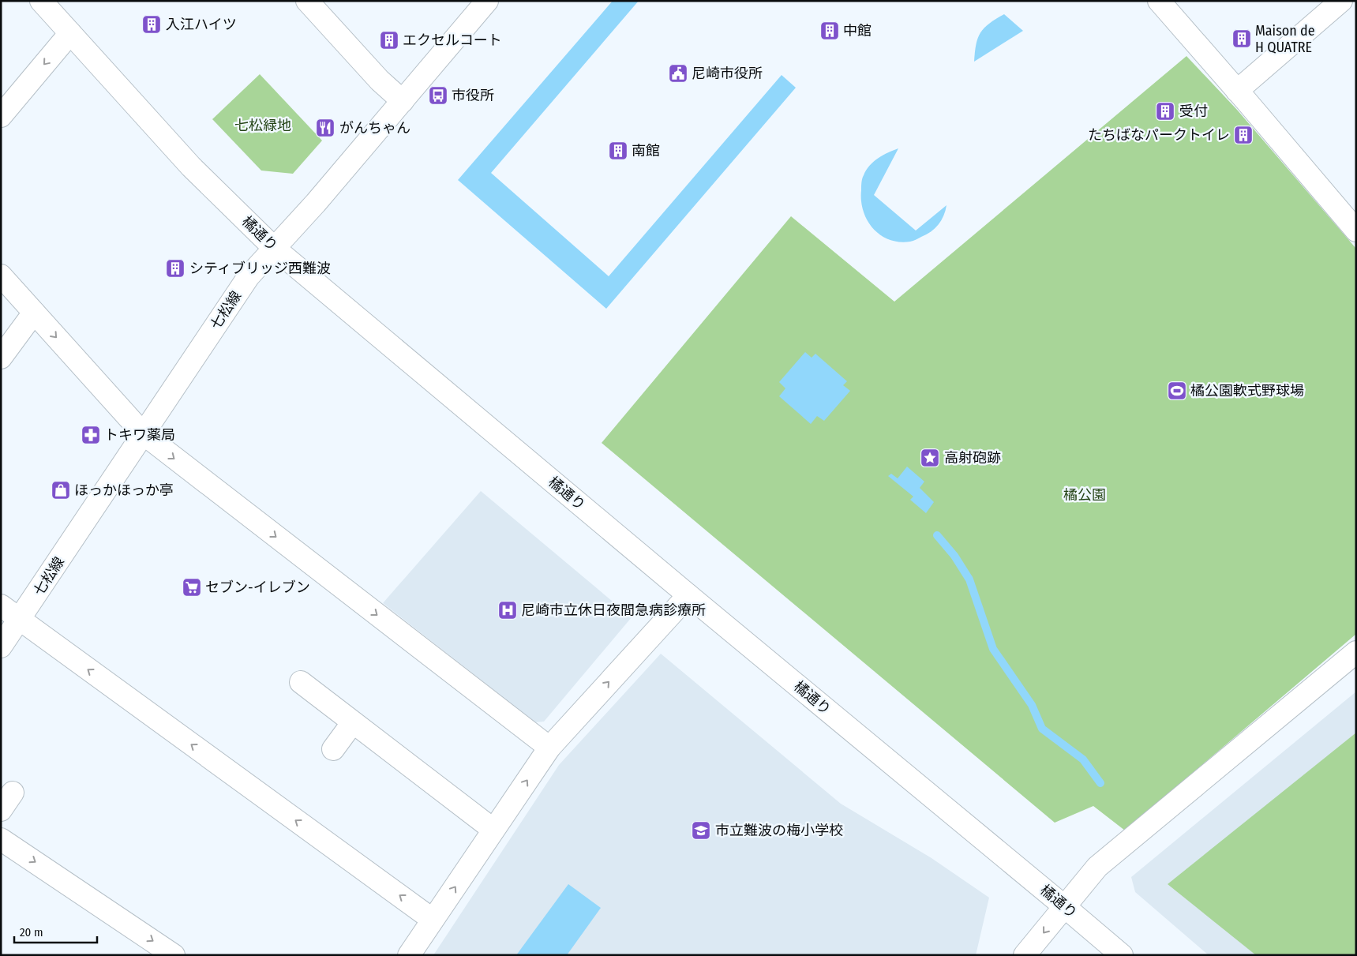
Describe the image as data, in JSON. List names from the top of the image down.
{
  "streets": {
    "street": ["橘通り", "七松線"]
  },
  "crossings": [
    ["橘通り", "七松線"]
  ],
  "parks": ["七松緑地", "橘公園"],
  "places": {
    "building": [
      "入江ハイツ",
      "中館",
      "Maison de H QUATRE",
      "エクセルコート",
      "受付",
      "たちばなパークトイレ",
      "南館",
      "シティブリッジ西難波"
    ],
    "public building": ["尼崎市役所"],
    "bus stop": ["市役所"],
    "restaurant": ["がんちゃん"],
    "sports": ["橘公園軟式野球場"],
    "pharmacy": ["トキワ薬局"],
    "place": ["高射砲跡"],
    "shop": ["ほっかほっか亭"],
    "supermarket": ["セブン-イレブン"],
    "hospital": ["尼崎市立休日夜間急病診療所"],
    "school or university": ["市立難波の梅小学校"]
  },
  "scale_bar": "20 m"
}
